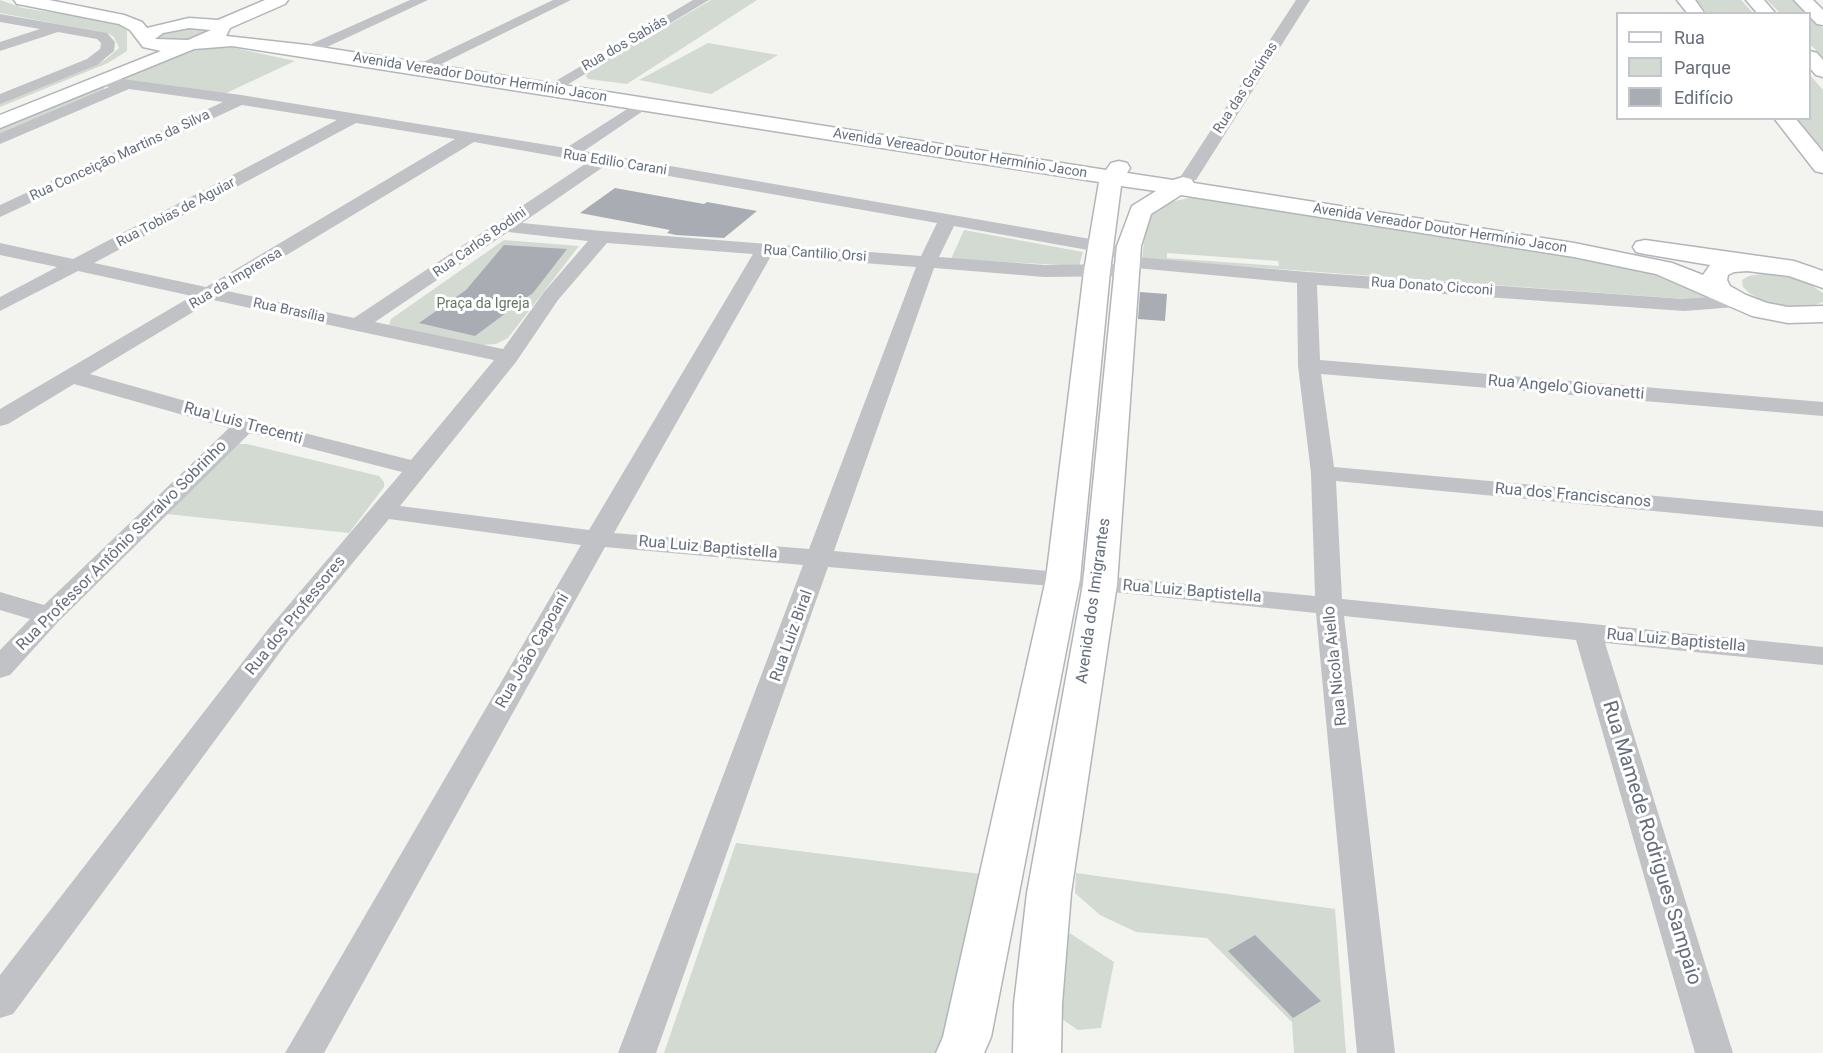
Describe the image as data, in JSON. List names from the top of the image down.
{
  "streets": {
    "main road": ["Avenida Vereador Doutor Hermínio Jacon", "Avenida dos Imigrantes"],
    "street": [
      "Rua dos Sabiás",
      "Rua das Graúnas",
      "Rua Conceição Martins da Silva",
      "Rua Edilio Carani",
      "Rua Tobias de Aguiar",
      "Rua Carlos Bodini",
      "Rua Cantilio Orsi",
      "Rua da Imprensa",
      "Rua Donato Cicconi",
      "Rua Brasília",
      "Rua Angelo Giovanetti",
      "Rua Luis Trecenti",
      "Rua dos Franciscanos",
      "Rua Professor Antônio Serralvo Sobrinho",
      "Rua Luiz Baptistella",
      "Rua dos Professores",
      "Rua Luiz Biral",
      "Rua João Capoani",
      "Rua Nicola Aiello",
      "Rua Mamede Rodrigues Sampaio"
    ]
  },
  "crossings": [
    ["Rua dos Sabiás", "Avenida Vereador Doutor Hermínio Jacon"],
    ["Avenida Vereador Doutor Hermínio Jacon", "Rua das Graúnas"],
    ["Avenida Vereador Doutor Hermínio Jacon", "Rua Donato Cicconi"],
    ["Avenida Vereador Doutor Hermínio Jacon", "Avenida dos Imigrantes"],
    ["Rua das Graúnas", "Avenida dos Imigrantes"],
    ["Rua Conceição Martins da Silva", "Rua Edilio Carani"],
    ["Rua Edilio Carani", "Rua Tobias de Aguiar"],
    ["Rua Edilio Carani", "Rua Carlos Bodini"],
    ["Rua Edilio Carani", "Rua Cantilio Orsi"],
    ["Rua Edilio Carani", "Rua da Imprensa"],
    ["Rua Edilio Carani", "Rua Donato Cicconi"],
    ["Rua Edilio Carani", "Avenida dos Imigrantes"],
    ["Rua Edilio Carani", "Rua Luiz Biral"],
    ["Rua Tobias de Aguiar", "Rua Brasília"],
    ["Rua Carlos Bodini", "Rua Cantilio Orsi"],
    ["Rua Carlos Bodini", "Rua Brasília"],
    ["Rua Cantilio Orsi", "Rua Donato Cicconi"],
    ["Rua Cantilio Orsi", "Avenida dos Imigrantes"],
    ["Rua Cantilio Orsi", "Rua dos Professores"],
    ["Rua Cantilio Orsi", "Rua Luiz Biral"],
    ["Rua Cantilio Orsi", "Rua João Capoani"],
    ["Rua da Imprensa", "Rua Brasília"],
    ["Rua da Imprensa", "Rua Luis Trecenti"],
    ["Rua Donato Cicconi", "Avenida dos Imigrantes"],
    ["Rua Donato Cicconi", "Rua Nicola Aiello"],
    ["Rua Brasília", "Rua dos Professores"],
    ["Rua Angelo Giovanetti", "Rua Nicola Aiello"],
    ["Rua Luis Trecenti", "Rua Professor Antônio Serralvo Sobrinho"],
    ["Rua Luis Trecenti", "Rua dos Professores"],
    ["Rua dos Franciscanos", "Rua Nicola Aiello"],
    ["Rua Luiz Baptistella", "Avenida dos Imigrantes"],
    ["Rua Luiz Baptistella", "Rua dos Professores"],
    ["Rua Luiz Baptistella", "Rua Luiz Biral"],
    ["Rua Luiz Baptistella", "Rua João Capoani"],
    ["Rua Luiz Baptistella", "Rua Nicola Aiello"],
    ["Rua Luiz Baptistella", "Rua Mamede Rodrigues Sampaio"]
  ],
  "parks": ["Praça da Igreja"],
  "legend": ["Rua", "Parque", "Edifício"]
}
